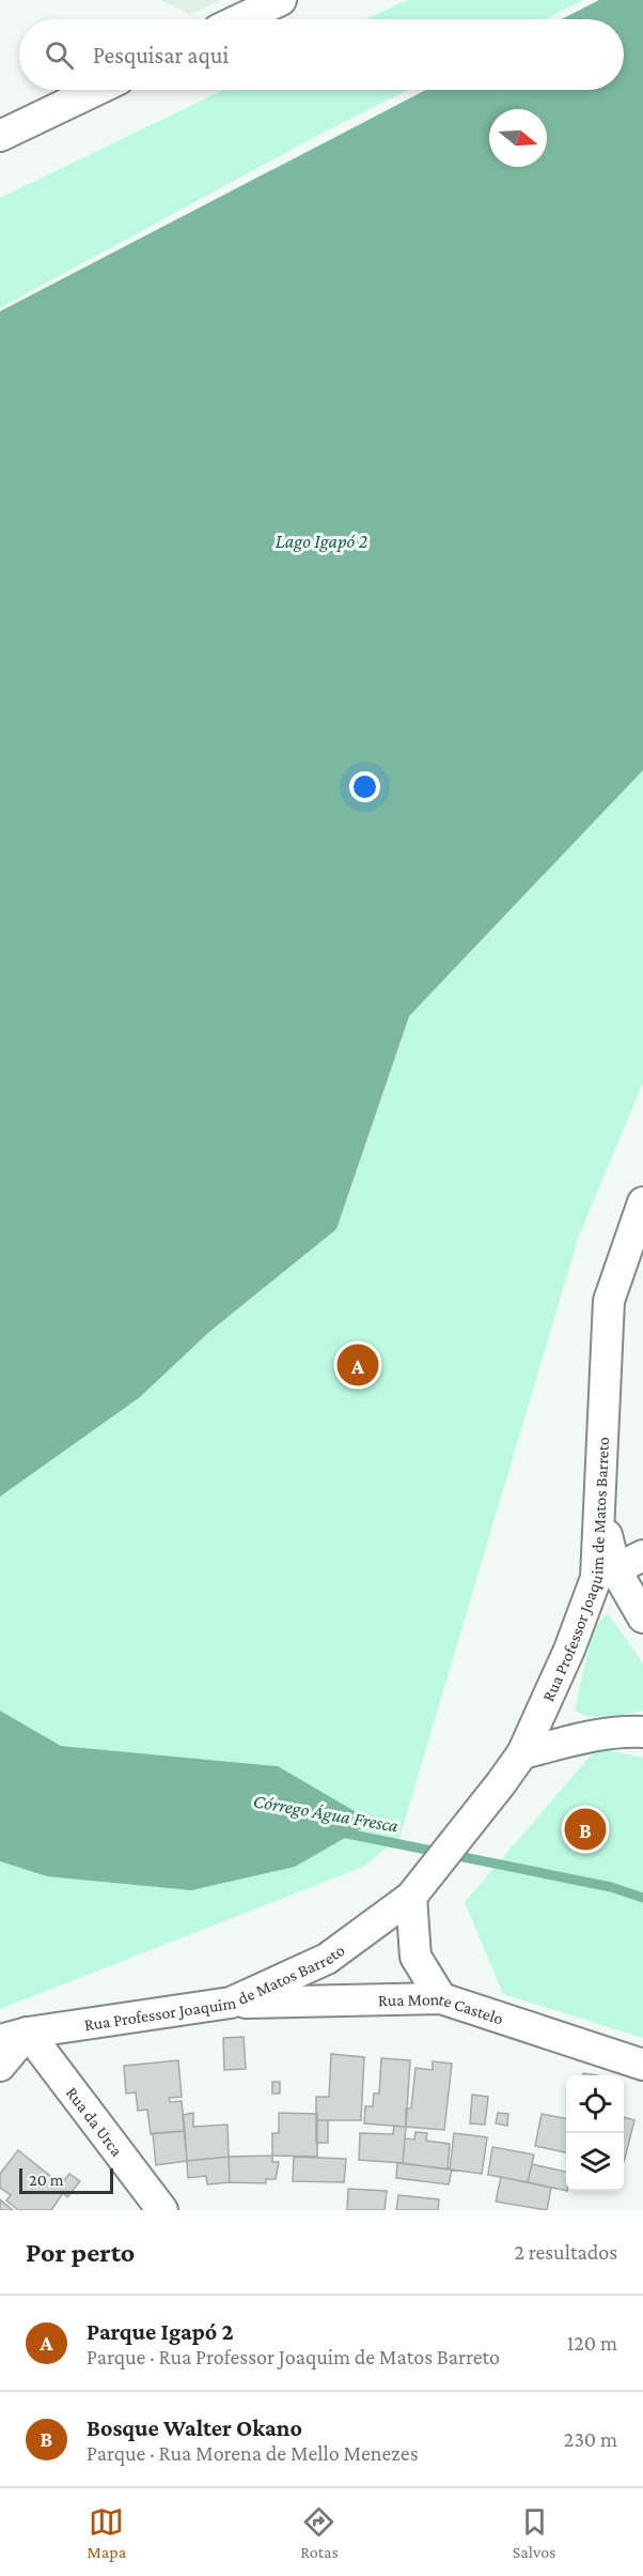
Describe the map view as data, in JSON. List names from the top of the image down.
{
  "streets": {
    "street": ["Rua Professor Joaquim de Matos Barreto", "Rua Monte Castelo", "Rua da Urca"]
  },
  "crossings": [
    ["Rua Professor Joaquim de Matos Barreto", "Rua Monte Castelo"],
    ["Rua Professor Joaquim de Matos Barreto", "Rua da Urca"]
  ],
  "water": ["Lago Igapó 2", "Córrego Água Fresca"],
  "scale_bar": "20 m",
  "north": "right",
  "page": {
    "search": "Pesquisar aqui",
    "pins": ["A", "B"],
    "scale": "20 m",
    "heading": ["Por perto", "2 resultados"],
    "list": [
      {
        "mark": "A",
        "name": "Parque Igapó 2",
        "note": "Parque · Rua Professor Joaquim de Matos Barreto",
        "value": "120 m"
      },
      {
        "mark": "B",
        "name": "Bosque Walter Okano",
        "note": "Parque · Rua Morena de Mello Menezes",
        "value": "230 m"
      }
    ],
    "nav": ["Mapa", "Rotas", "Salvos"]
  }
}
